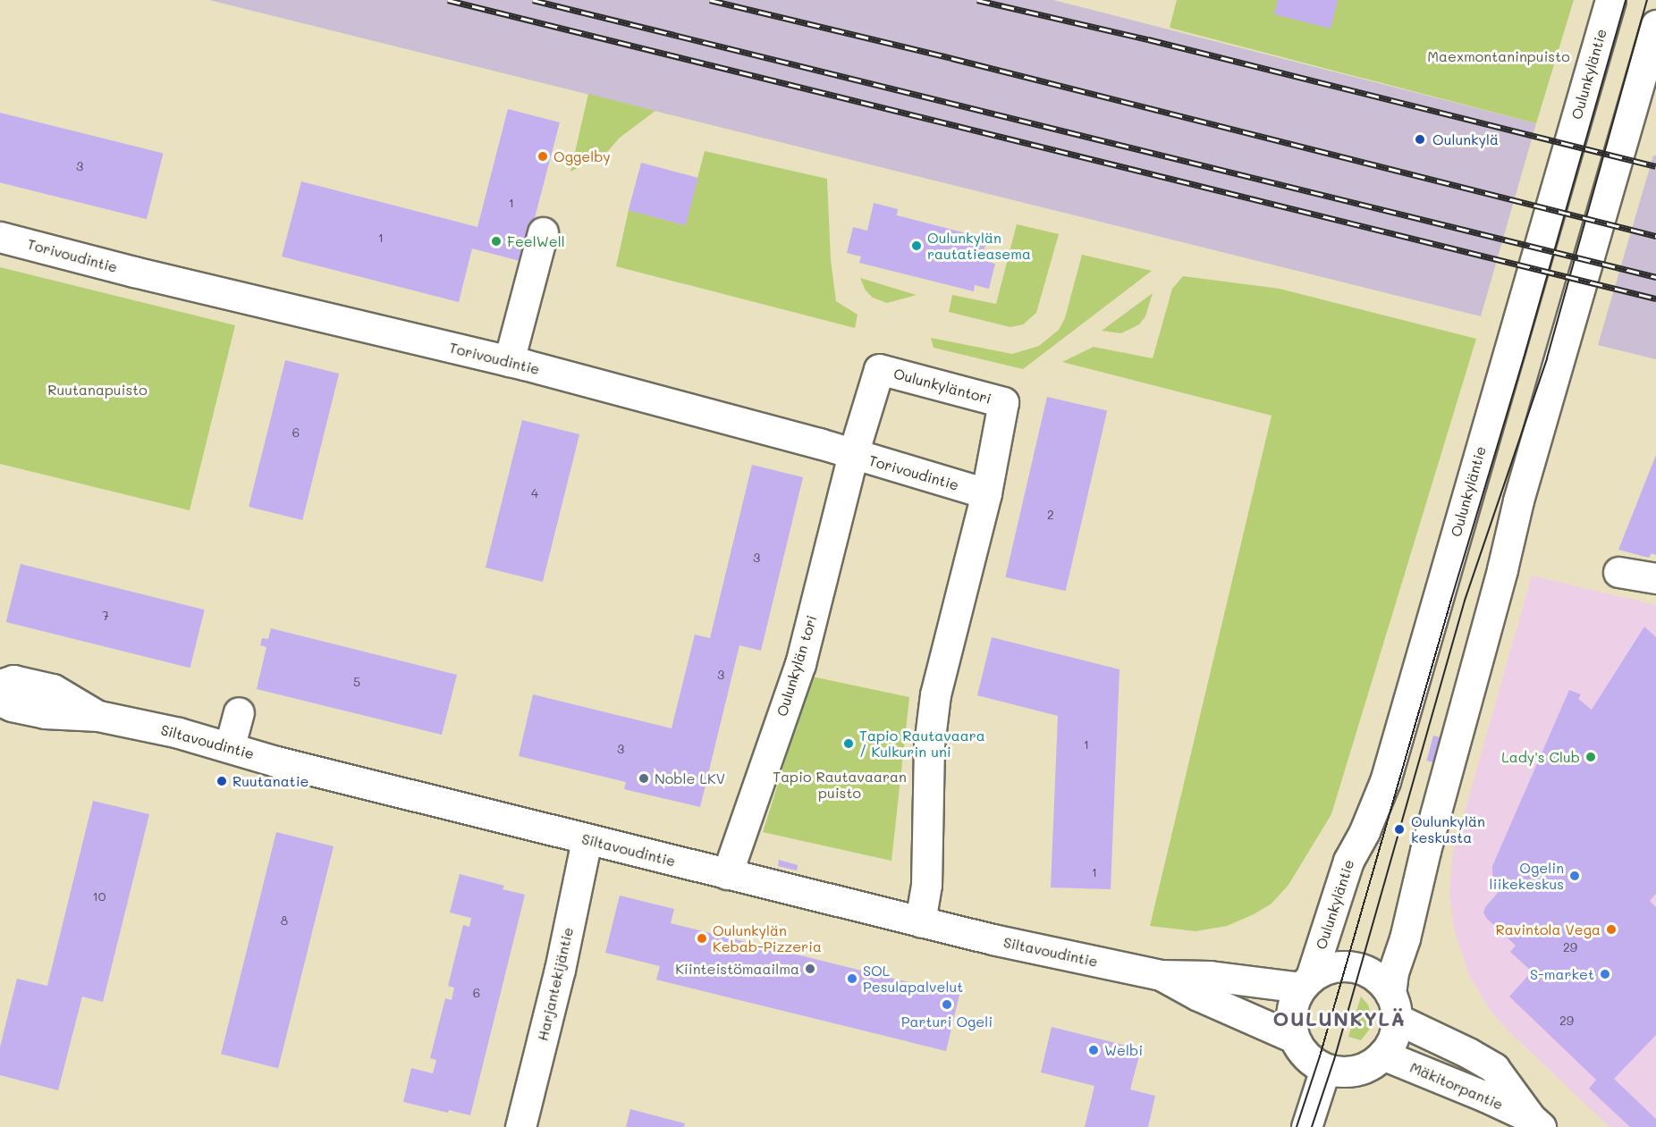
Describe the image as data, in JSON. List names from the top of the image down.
{
  "streets": {
    "main road": [
      "Oulunkyläntie",
      "Torivoudintie",
      "Oulunkyläntori",
      "Oulunkylän tori",
      "Siltavoudintie",
      "Harjantekijäntie",
      "Mäkitorpantie"
    ]
  },
  "crossings": [
    ["Oulunkyläntie", "Siltavoudintie"],
    ["Oulunkyläntie", "Mäkitorpantie"],
    ["Torivoudintie", "Oulunkyläntori"],
    ["Torivoudintie", "Oulunkylän tori"],
    ["Oulunkyläntori", "Oulunkylän tori"],
    ["Oulunkylän tori", "Siltavoudintie"],
    ["Siltavoudintie", "Harjantekijäntie"],
    ["Siltavoudintie", "Mäkitorpantie"]
  ],
  "districts": ["OULUNKYLÄ"],
  "parks": ["Maexmontaninpuisto", "Ruutanapuisto", "Tapio Rautavaaran puisto"],
  "places": [
    "Oulunkylä",
    "Oggelby",
    "FeelWell",
    "Oulunkylän rautatieasema",
    "Tapio Rautavaara / Kulkurin uni",
    "Lady's Club",
    "Noble LKV",
    "Ruutanatie",
    "Oulunkylän keskusta",
    "Ogelin liikekeskus",
    "Ravintola Vega",
    "Oulunkylän Kebab-Pizzeria",
    "Kiinteistömaailma",
    "S-market",
    "SOL Pesulapalvelut",
    "Parturi Ogeli",
    "Welbi"
  ],
  "house_numbers": [
    "3",
    "1",
    "1",
    "6",
    "4",
    "2",
    "3",
    "7",
    "3",
    "5",
    "1",
    "3",
    "1",
    "10",
    "8",
    "29",
    "6",
    "29"
  ]
}
